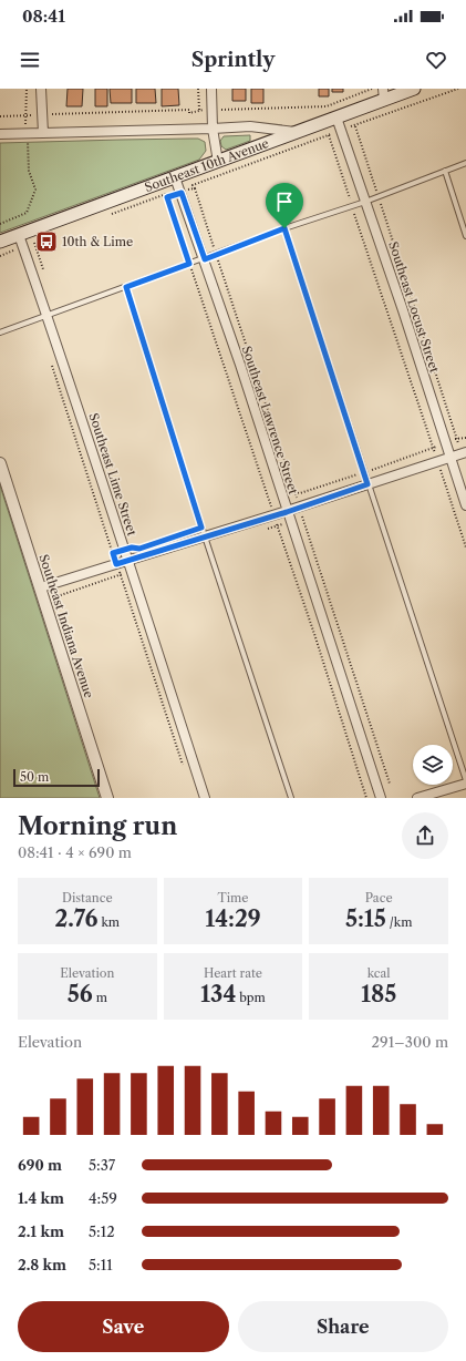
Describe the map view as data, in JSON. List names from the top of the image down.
{
  "streets": {
    "main road": ["Southeast 10th Avenue"],
    "street": [
      "Southeast Locust Street",
      "Southeast Lawrence Street",
      "Southeast Lime Street",
      "Southeast Indiana Avenue"
    ]
  },
  "crossings": [
    ["Southeast 10th Avenue", "Southeast Locust Street"],
    ["Southeast 10th Avenue", "Southeast Lawrence Street"],
    ["Southeast 10th Avenue", "Southeast Lime Street"]
  ],
  "places": {
    "bus stop": ["10th & Lime"]
  },
  "scale_bar": "50 m",
  "page": {
    "status": "08:41",
    "header": "Sprintly",
    "scale": "50 m",
    "heading": ["Morning run", "08:41 · 4 × 690 m"],
    "stats": [
      ["Distance", "2.76 km"],
      ["Time", "14:29"],
      ["Pace", "5:15 /km"],
      ["Elevation", "56 m"],
      ["Heart rate", "134 bpm"],
      ["kcal", "185"]
    ],
    "chart": ["Elevation", "291–300 m"],
    "list": [
      {
        "name": "690 m",
        "note": "5:37"
      },
      {
        "name": "1.4 km",
        "note": "4:59"
      },
      {
        "name": "2.1 km",
        "note": "5:12"
      },
      {
        "name": "2.8 km",
        "note": "5:11"
      }
    ],
    "buttons": ["Save", "Share"]
  }
}
